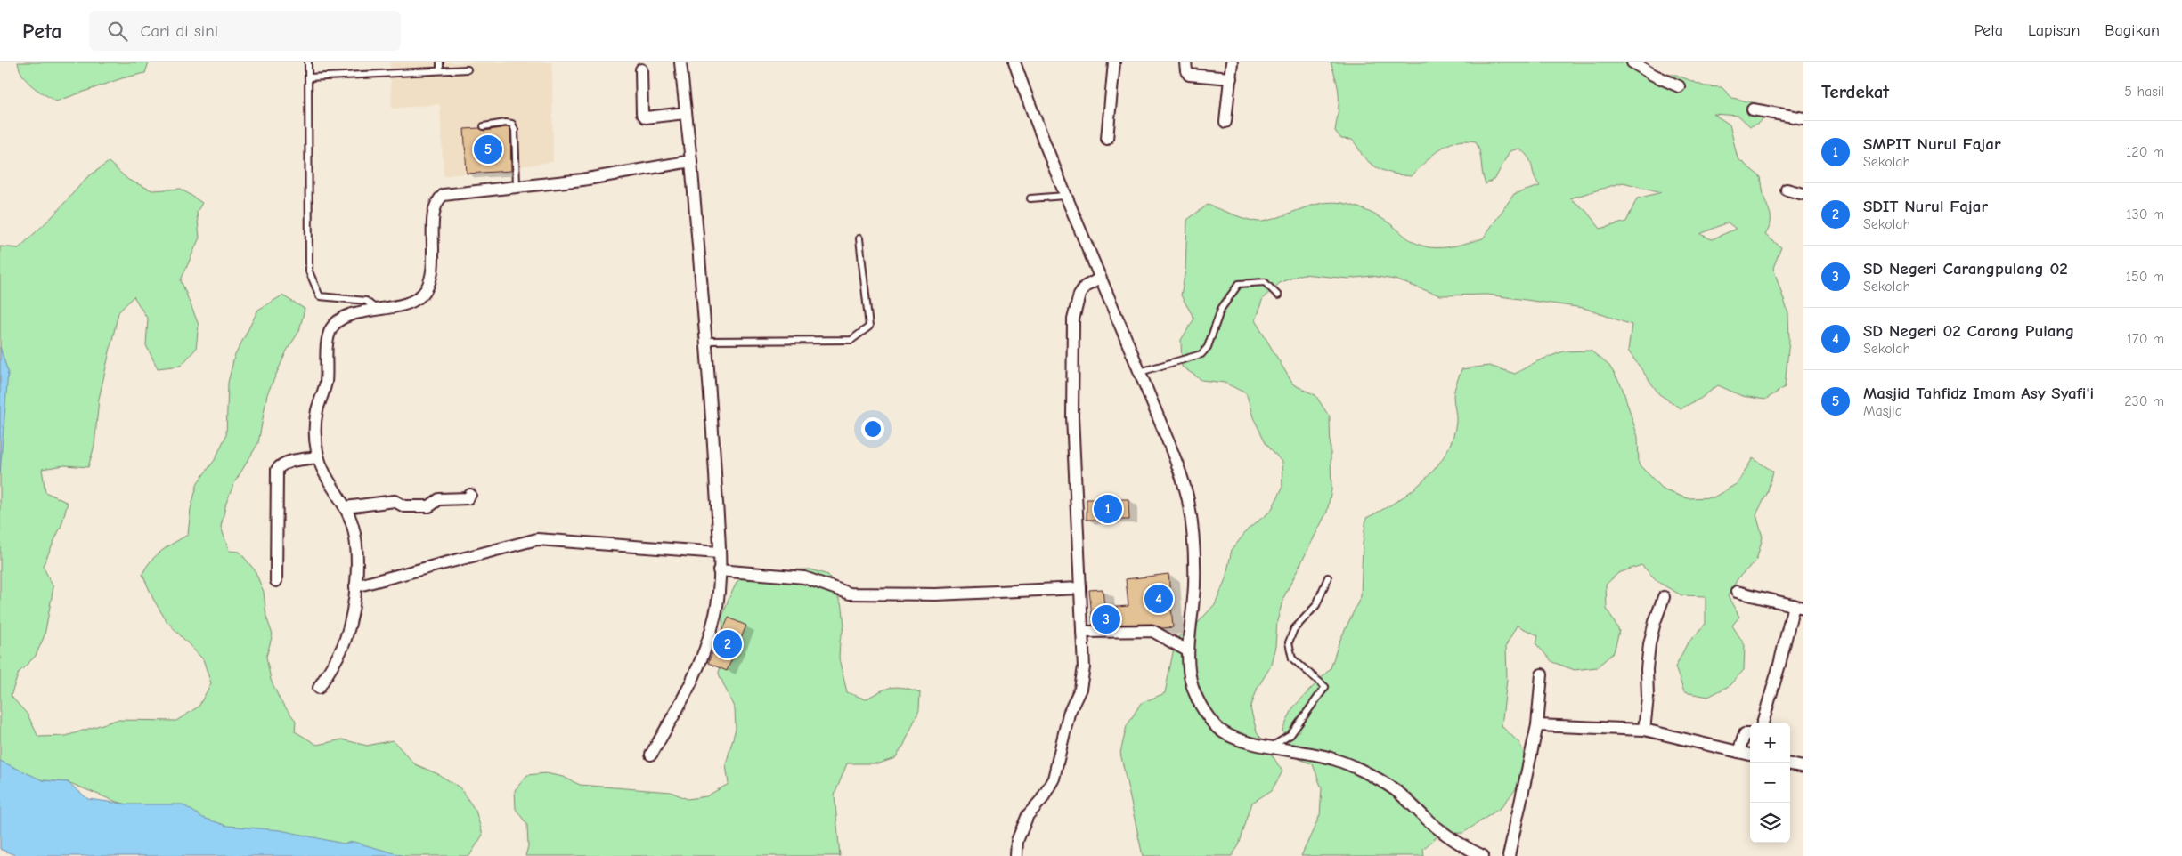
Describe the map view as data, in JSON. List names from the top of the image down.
{
  "page": {
    "header": "Peta",
    "search": "Cari di sini",
    "nav": ["Peta", "Lapisan", "Bagikan"],
    "heading": ["Terdekat", "5 hasil"],
    "list": [
      {
        "mark": "1",
        "name": "SMPIT Nurul Fajar",
        "note": "Sekolah",
        "value": "120 m"
      },
      {
        "mark": "2",
        "name": "SDIT Nurul Fajar",
        "note": "Sekolah",
        "value": "130 m"
      },
      {
        "mark": "3",
        "name": "SD Negeri Carangpulang 02",
        "note": "Sekolah",
        "value": "150 m"
      },
      {
        "mark": "4",
        "name": "SD Negeri 02 Carang Pulang",
        "note": "Sekolah",
        "value": "170 m"
      },
      {
        "mark": "5",
        "name": "Masjid Tahfidz Imam Asy Syafi'i",
        "note": "Masjid",
        "value": "230 m"
      }
    ],
    "pins": [
      "5",
      "1",
      "4",
      "3",
      "2"
    ],
    "map_buttons": ["+", "−"]
  }
}
